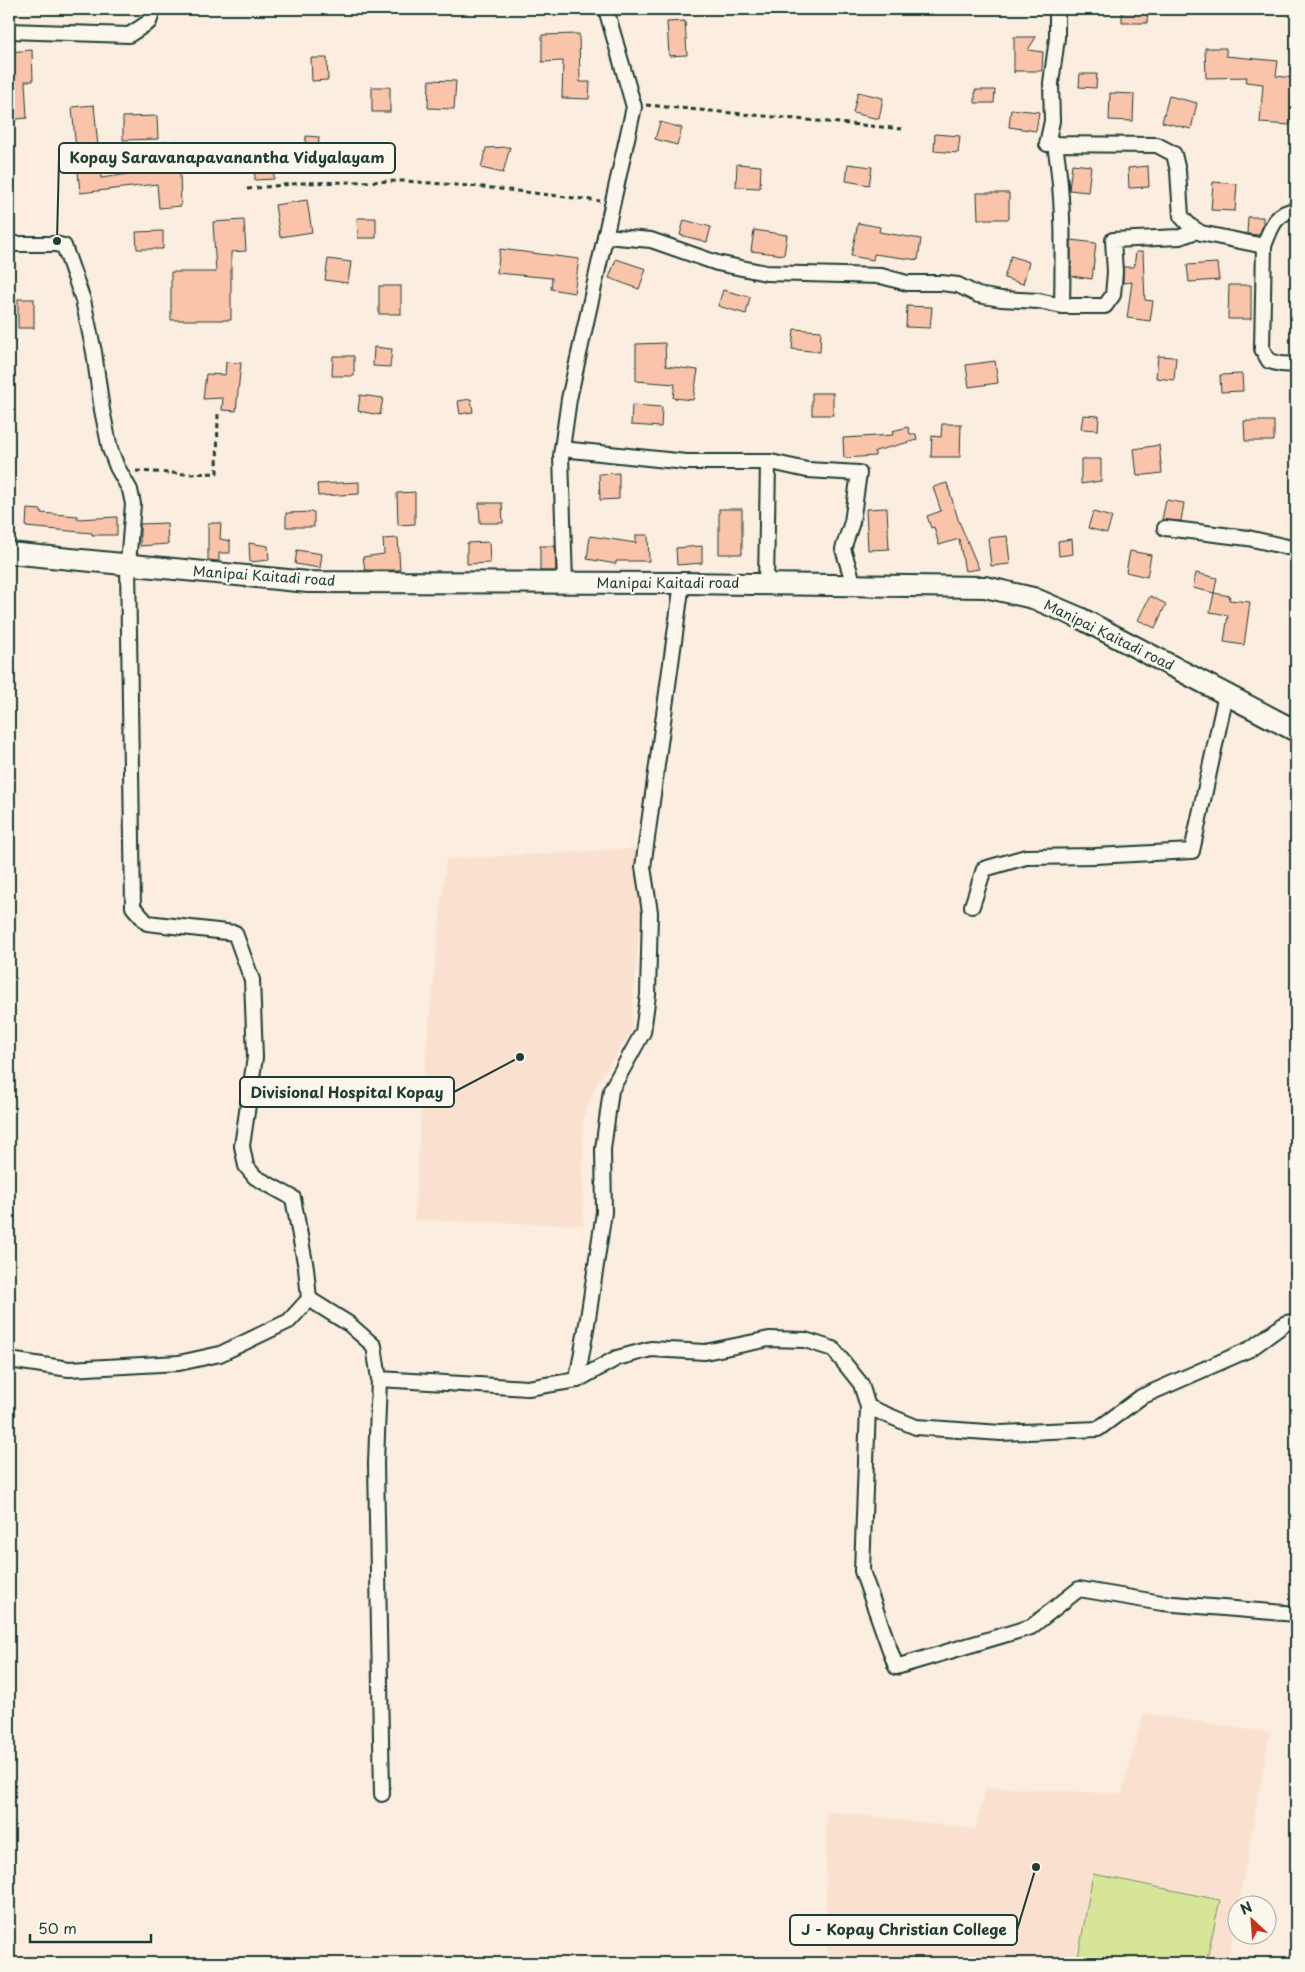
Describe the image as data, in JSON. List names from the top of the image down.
{
  "streets": {
    "main road": ["Manipai Kaitadi road"]
  },
  "places": ["Kopay Saravanapavanantha Vidyalayam", "Divisional Hospital Kopay", "J - Kopay Christian College"],
  "scale_bar": "50 m",
  "north": "top left"
}
